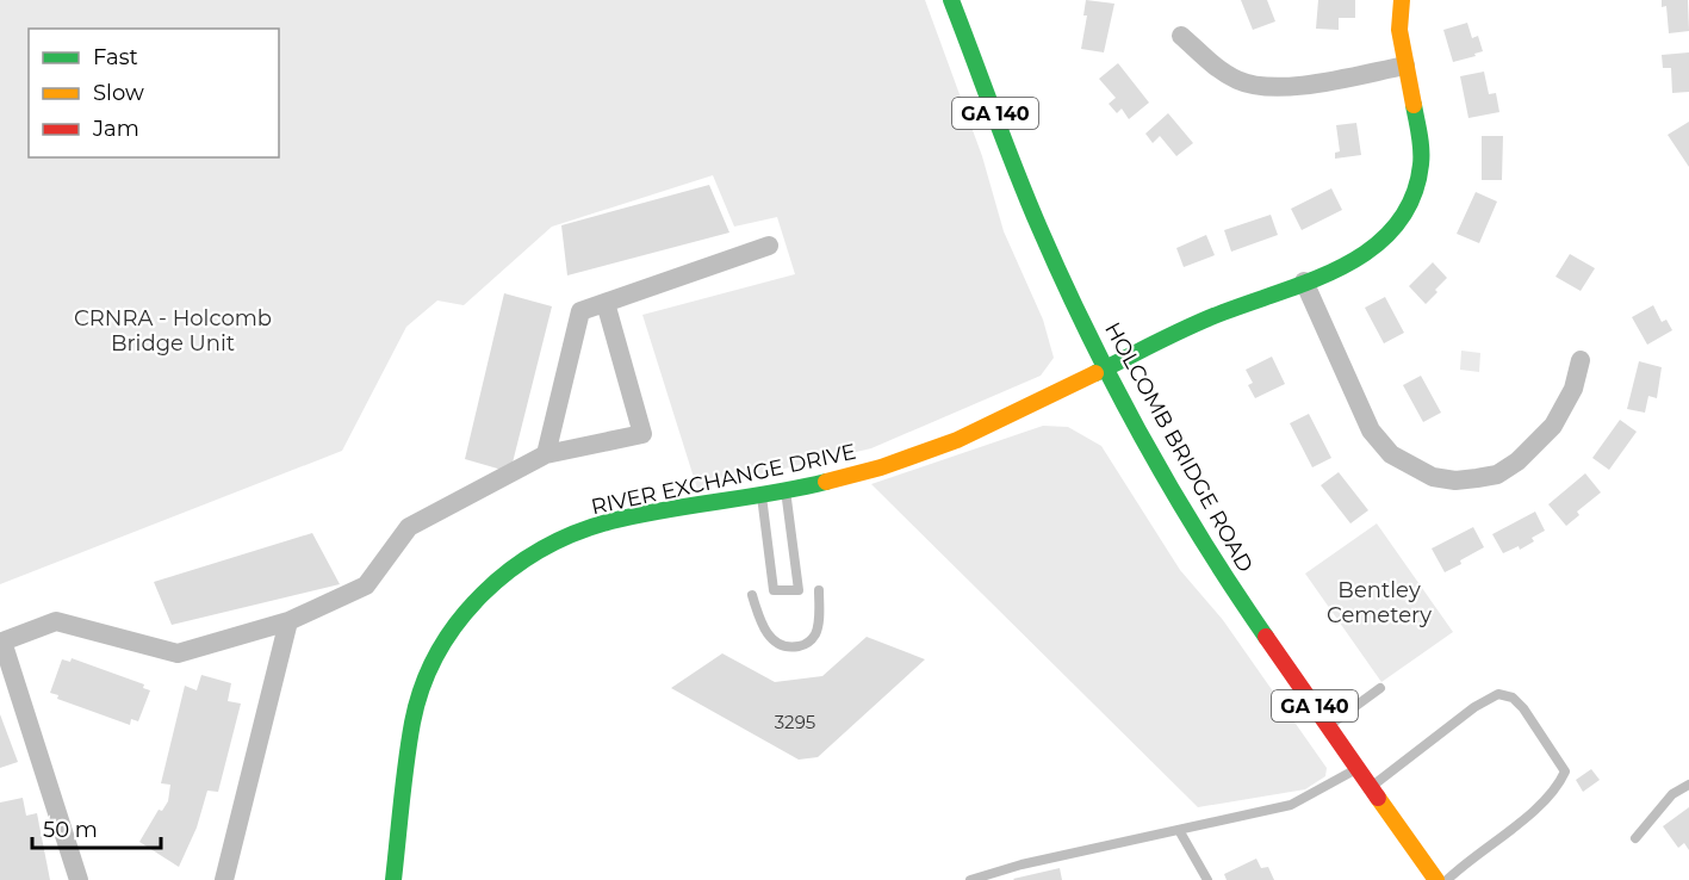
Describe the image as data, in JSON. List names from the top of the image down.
{
  "streets": {
    "street": ["GA 140", "HOLCOMB BRIDGE ROAD", "RIVER EXCHANGE DRIVE"]
  },
  "crossings": [
    ["HOLCOMB BRIDGE ROAD", "RIVER EXCHANGE DRIVE"]
  ],
  "parks": ["CRNRA - Holcomb Bridge Unit", "Bentley Cemetery"],
  "house_numbers": ["3295"],
  "legend": ["Fast", "Slow", "Jam"],
  "scale_bar": "50 m"
}
